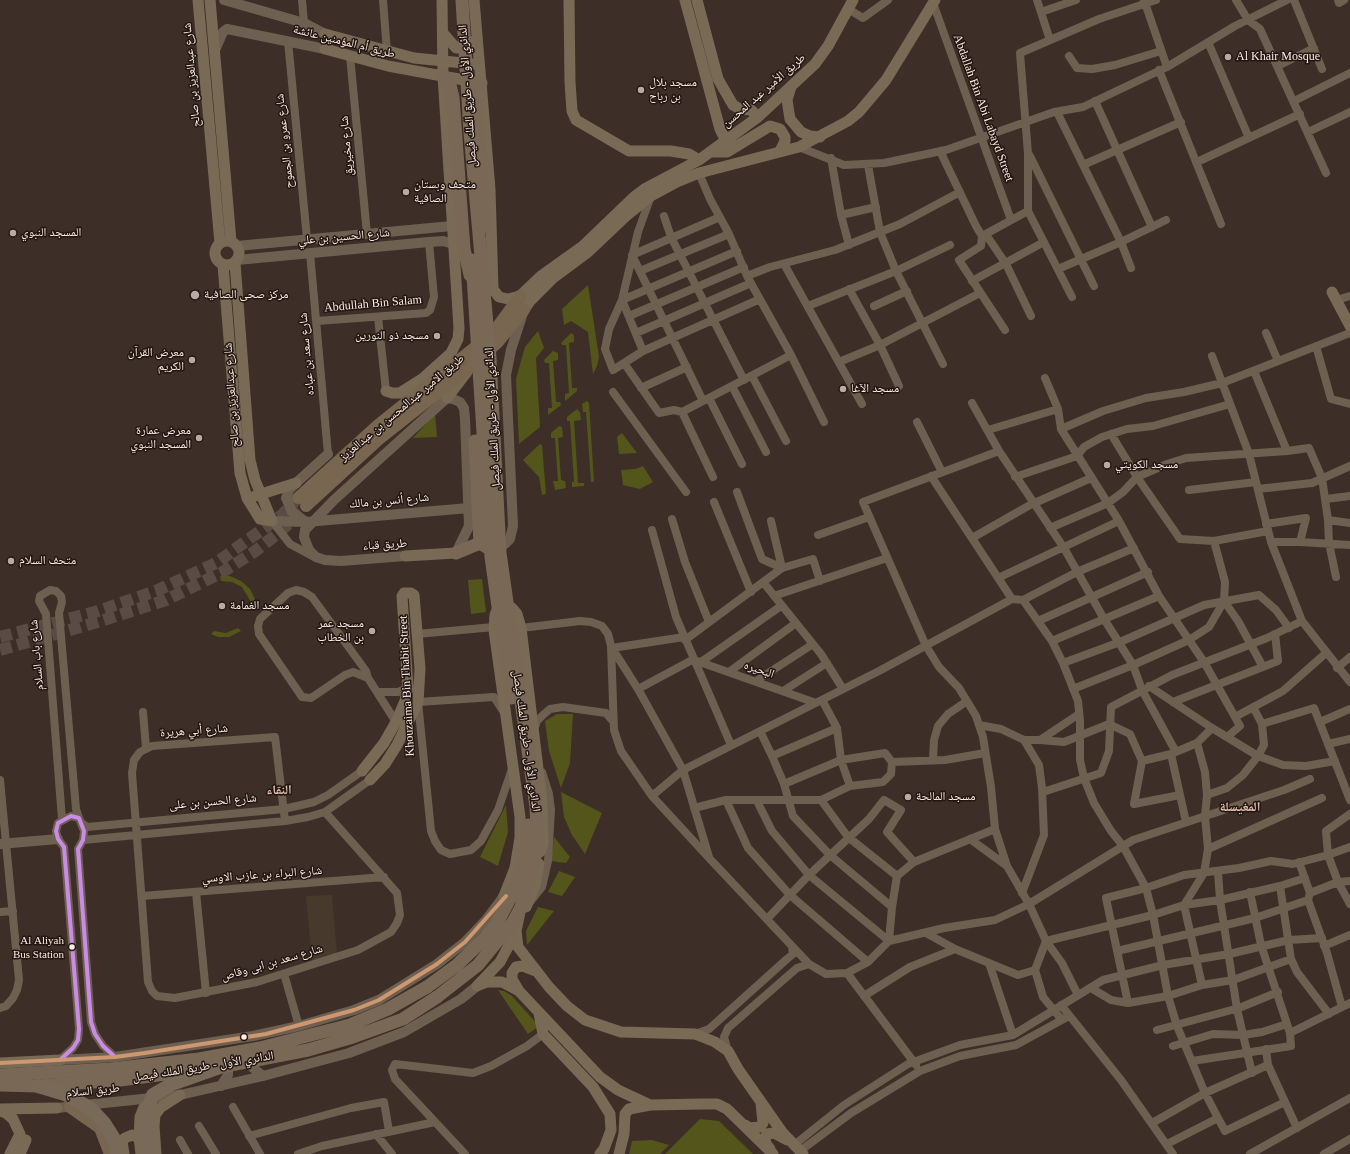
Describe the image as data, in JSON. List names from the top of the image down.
{
  "streets": {
    "highway": ["الدائري الأول - طريق الملك فيصل"],
    "main road": [
      "طريق أم المؤمنين عائشة",
      "شارع عبدالعزيز بن صالح",
      "طريق الأمير عبد المحسن",
      "طريق الامير عبدالمحسن بن عبدالعزيز",
      "طريق قباء",
      "Khouzaima Bin Thabit Street",
      "شارع الحسن بن على"
    ],
    "street": [
      "Abdallah Bin Abi Labayd Street",
      "شارع عمرو بن الجموح",
      "شارع مخيريق",
      "شارع الحسين بن علي",
      "Abdullah Bin Salam",
      "شارع سعد بن عباده",
      "شارع أنس بن مالك",
      "شارع باب السلام",
      "البحيره",
      "شارع أبي هريرة",
      "شارع البراء بن عازب الاوسي",
      "شارع سعد بن ابى وقاص",
      "طريق السلام"
    ]
  },
  "crossings": [
    ["طريق أم المؤمنين عائشة", "شارع عبدالعزيز بن صالح"],
    ["طريق أم المؤمنين عائشة", "شارع عمرو بن الجموح"],
    ["طريق أم المؤمنين عائشة", "شارع مخيريق"],
    ["شارع عبدالعزيز بن صالح", "شارع الحسين بن علي"],
    ["شارع عبدالعزيز بن صالح", "شارع أنس بن مالك"],
    ["طريق الأمير عبد المحسن", "طريق الامير عبدالمحسن بن عبدالعزيز"],
    ["شارع عمرو بن الجموح", "شارع الحسين بن علي"],
    ["شارع مخيريق", "شارع الحسين بن علي"],
    ["شارع الحسين بن علي", "Abdullah Bin Salam"],
    ["شارع الحسين بن علي", "شارع سعد بن عباده"],
    ["Abdullah Bin Salam", "شارع سعد بن عباده"],
    ["شارع باب السلام", "شارع الحسن بن على"],
    ["Khouzaima Bin Thabit Street", "شارع الحسن بن على"],
    ["شارع أبي هريرة", "شارع الحسن بن على"],
    ["شارع أبي هريرة", "شارع سعد بن ابى وقاص"],
    ["شارع الحسن بن على", "شارع سعد بن ابى وقاص"],
    ["شارع البراء بن عازب الاوسي", "شارع سعد بن ابى وقاص"]
  ],
  "districts": ["النقاء", "المغيسلة"],
  "places": [
    "Al Khair Mosque",
    "مسجد بلال بن رباح",
    "متحف وبستان الصافية",
    "المسجد النبوي",
    "مركز صحى الصافية",
    "مسجد ذو النورين",
    "معرض القرآن الكريم",
    "مسجد الآغا",
    "معرض عمارة المسجد النبوي",
    "مسجد الكويتي",
    "متحف السلام",
    "مسجد الغمامة",
    "مسجد عمر بن الخطاب",
    "مسجد المالحة",
    "Al Aliyah Bus Station"
  ]
}
